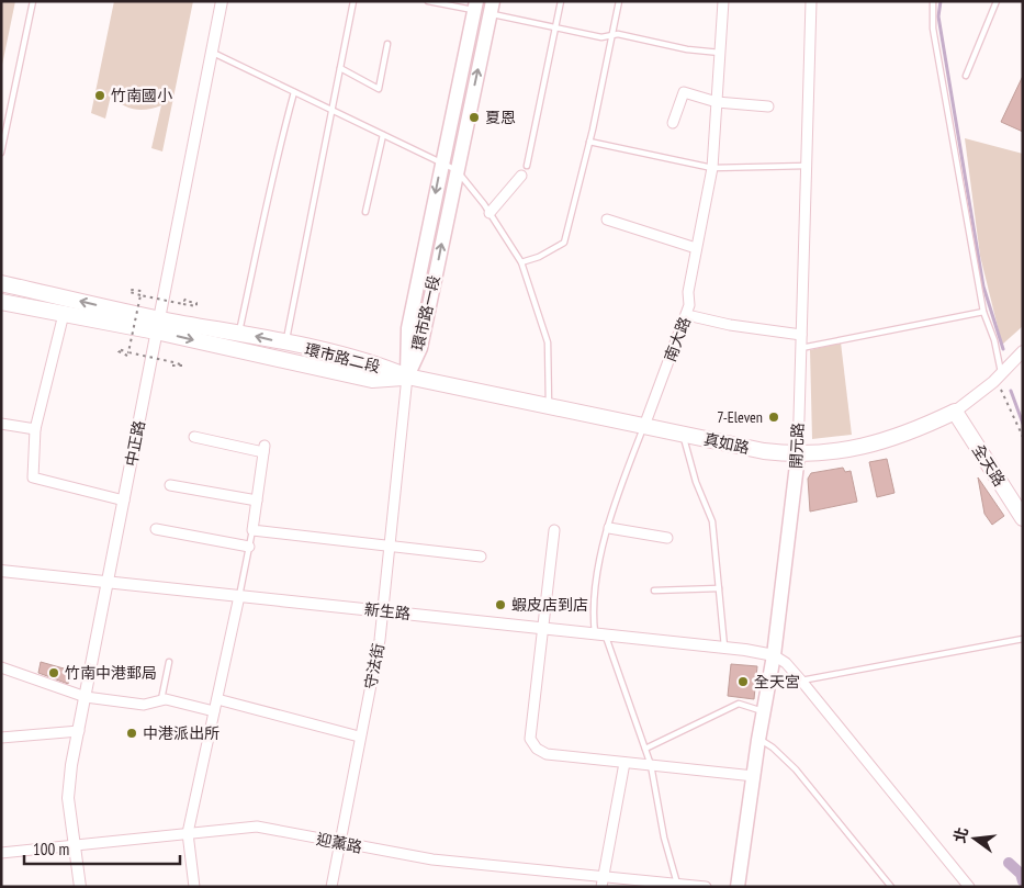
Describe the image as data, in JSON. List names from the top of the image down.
{
  "streets": {
    "main road": [
      "環市路一段",
      "環市路二段",
      "真如路",
      "開元路",
      "全天路"
    ],
    "street": [
      "南大路",
      "中正路",
      "新生路",
      "守法街",
      "迎薰路"
    ]
  },
  "crossings": [
    ["環市路一段", "環市路二段"],
    ["環市路一段", "真如路"],
    ["環市路一段", "守法街"],
    ["南大路", "真如路"],
    ["南大路", "新生路"],
    ["南大路", "迎薰路"],
    ["環市路二段", "中正路"],
    ["環市路二段", "真如路"],
    ["環市路二段", "守法街"],
    ["中正路", "新生路"],
    ["中正路", "迎薰路"],
    ["真如路", "開元路"],
    ["真如路", "全天路"],
    ["真如路", "守法街"],
    ["開元路", "新生路"],
    ["新生路", "守法街"],
    ["守法街", "迎薰路"]
  ],
  "places": [
    "竹南國小",
    "夏恩",
    "7-Eleven",
    "蝦皮店到店",
    "竹南中港郵局",
    "全天宮",
    "中港派出所"
  ],
  "scale_bar": "100 m",
  "north": "left"
}
